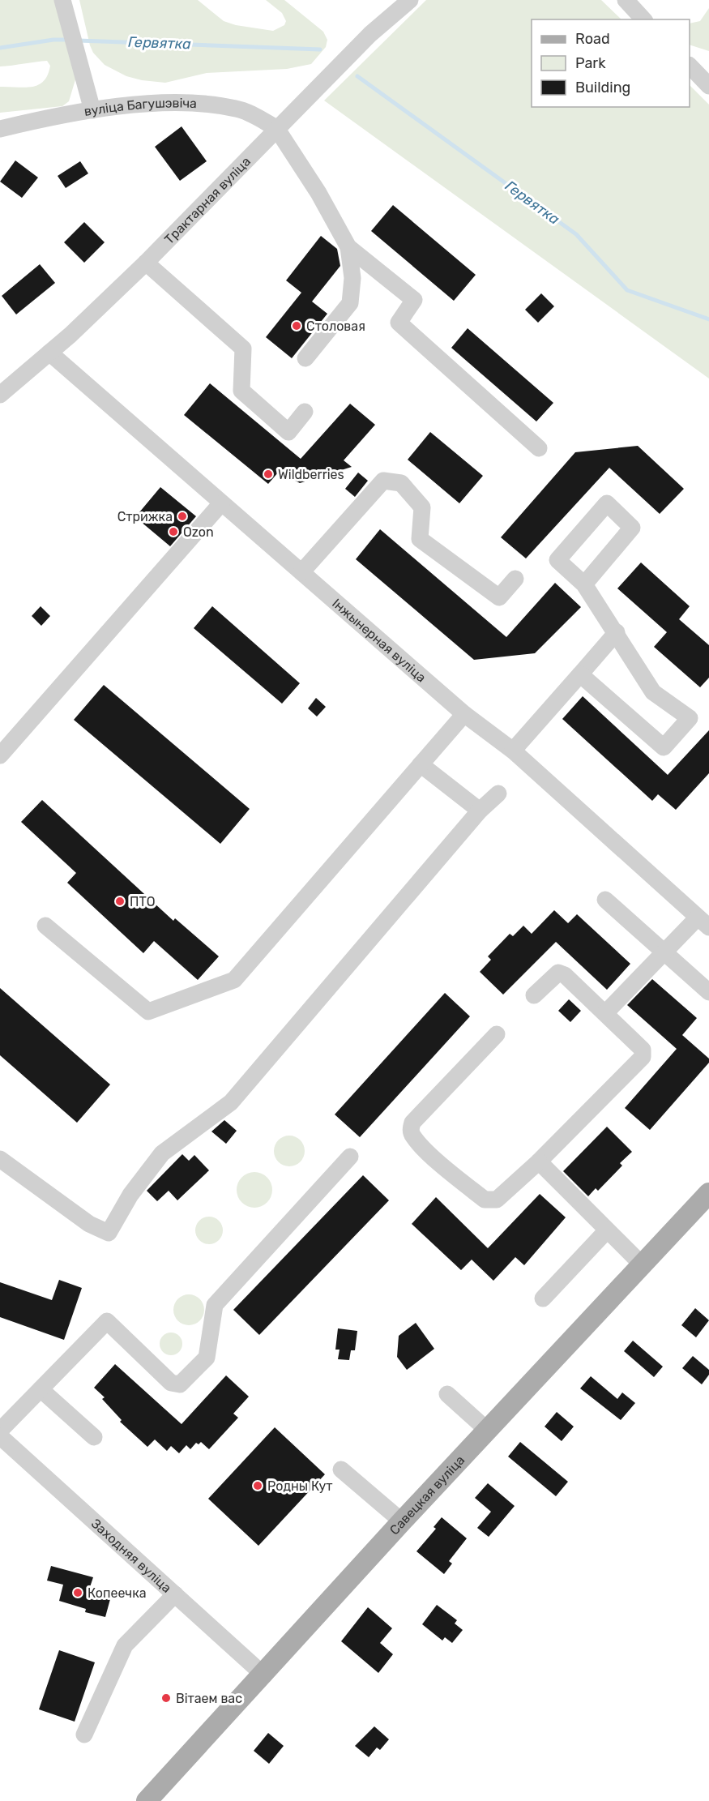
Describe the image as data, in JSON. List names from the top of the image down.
{
  "streets": {
    "main road": ["Савецкая вуліца"],
    "street": [
      "вуліца Багушэвіча",
      "Трактарная вуліца",
      "Інжынерная вуліца",
      "Заходняя вуліца"
    ]
  },
  "crossings": [
    ["вуліца Багушэвіча", "Трактарная вуліца"],
    ["Трактарная вуліца", "Інжынерная вуліца"],
    ["Савецкая вуліца", "Заходняя вуліца"]
  ],
  "water": ["Гервятка"],
  "places": [
    "Столовая",
    "Wildberries",
    "Стрижка",
    "Ozon",
    "ПТО",
    "Родны Кут",
    "Копеечка",
    "Вітаем вас"
  ],
  "legend": ["Road", "Park", "Building"]
}
